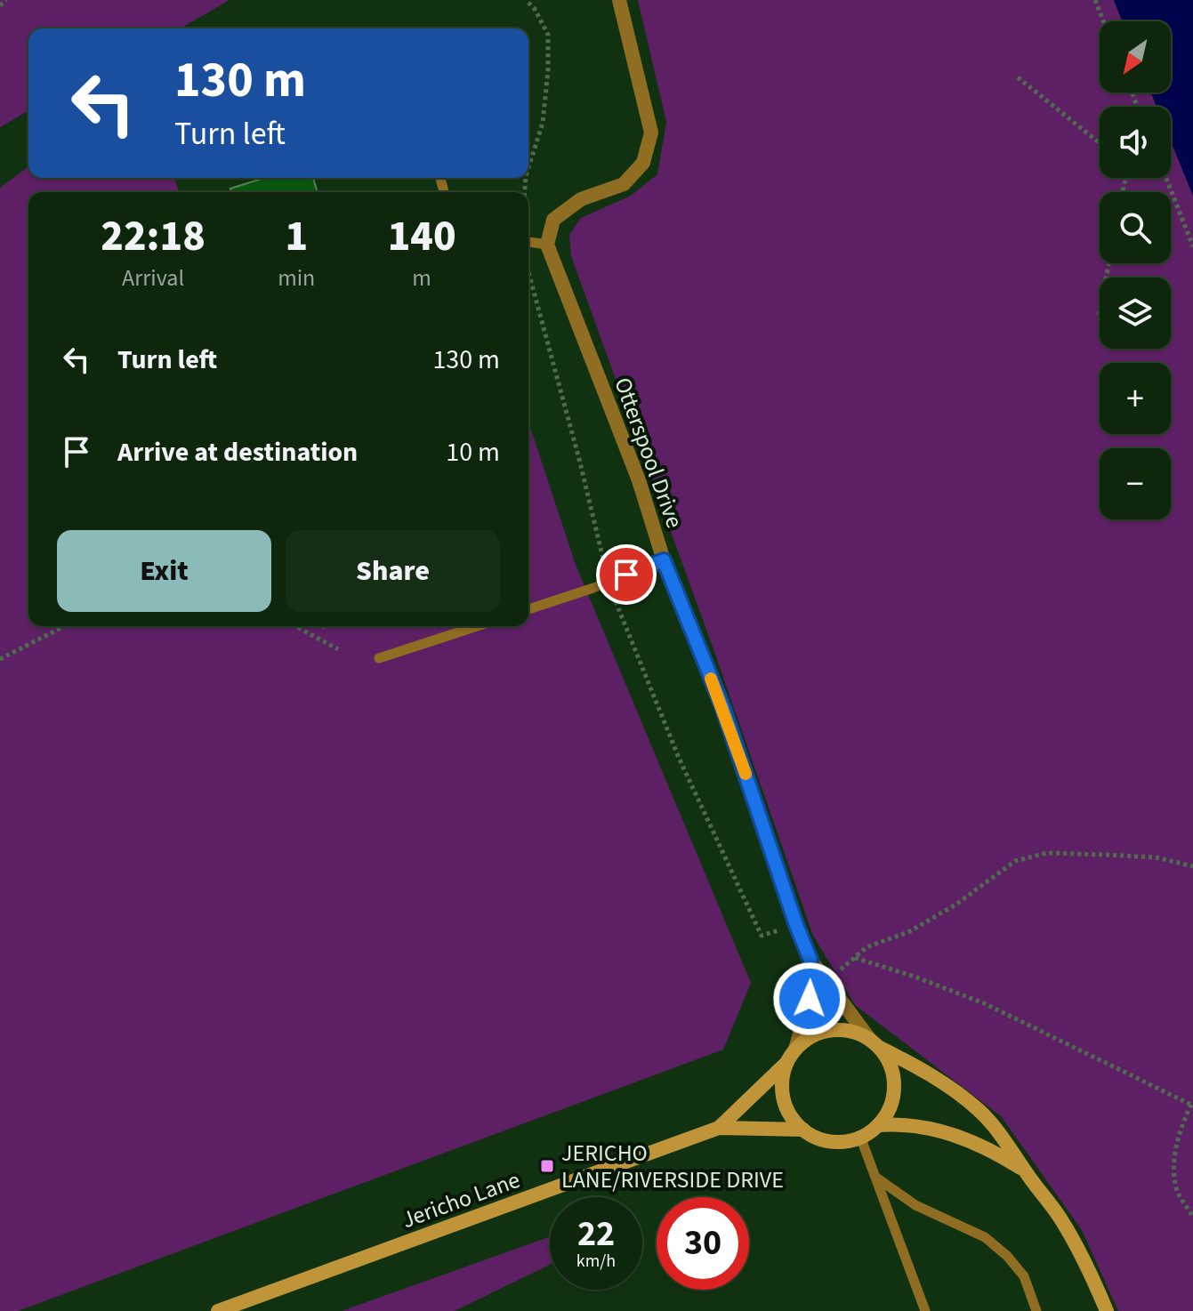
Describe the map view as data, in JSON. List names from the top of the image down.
{
  "streets": {
    "street": ["Otterspool Drive", "Jericho Lane"]
  },
  "crossings": [
    ["Otterspool Drive", "Jericho Lane"]
  ],
  "places": {
    "transit": ["JERICHO LANE/RIVERSIDE DRIVE"]
  },
  "north": "bottom left",
  "page": {
    "map_buttons": ["+", "−"],
    "turn": ["130 m", "Turn left"],
    "eta": [
      "22:18",
      "Arrival",
      "1",
      "min",
      "140",
      "m"
    ],
    "list": [
      {
        "name": "Turn left",
        "value": "130 m"
      },
      {
        "name": "Arrive at destination",
        "value": "10 m"
      }
    ],
    "buttons": ["Exit", "Share"],
    "speed": "22 km/h",
    "limit": "30"
  }
}
